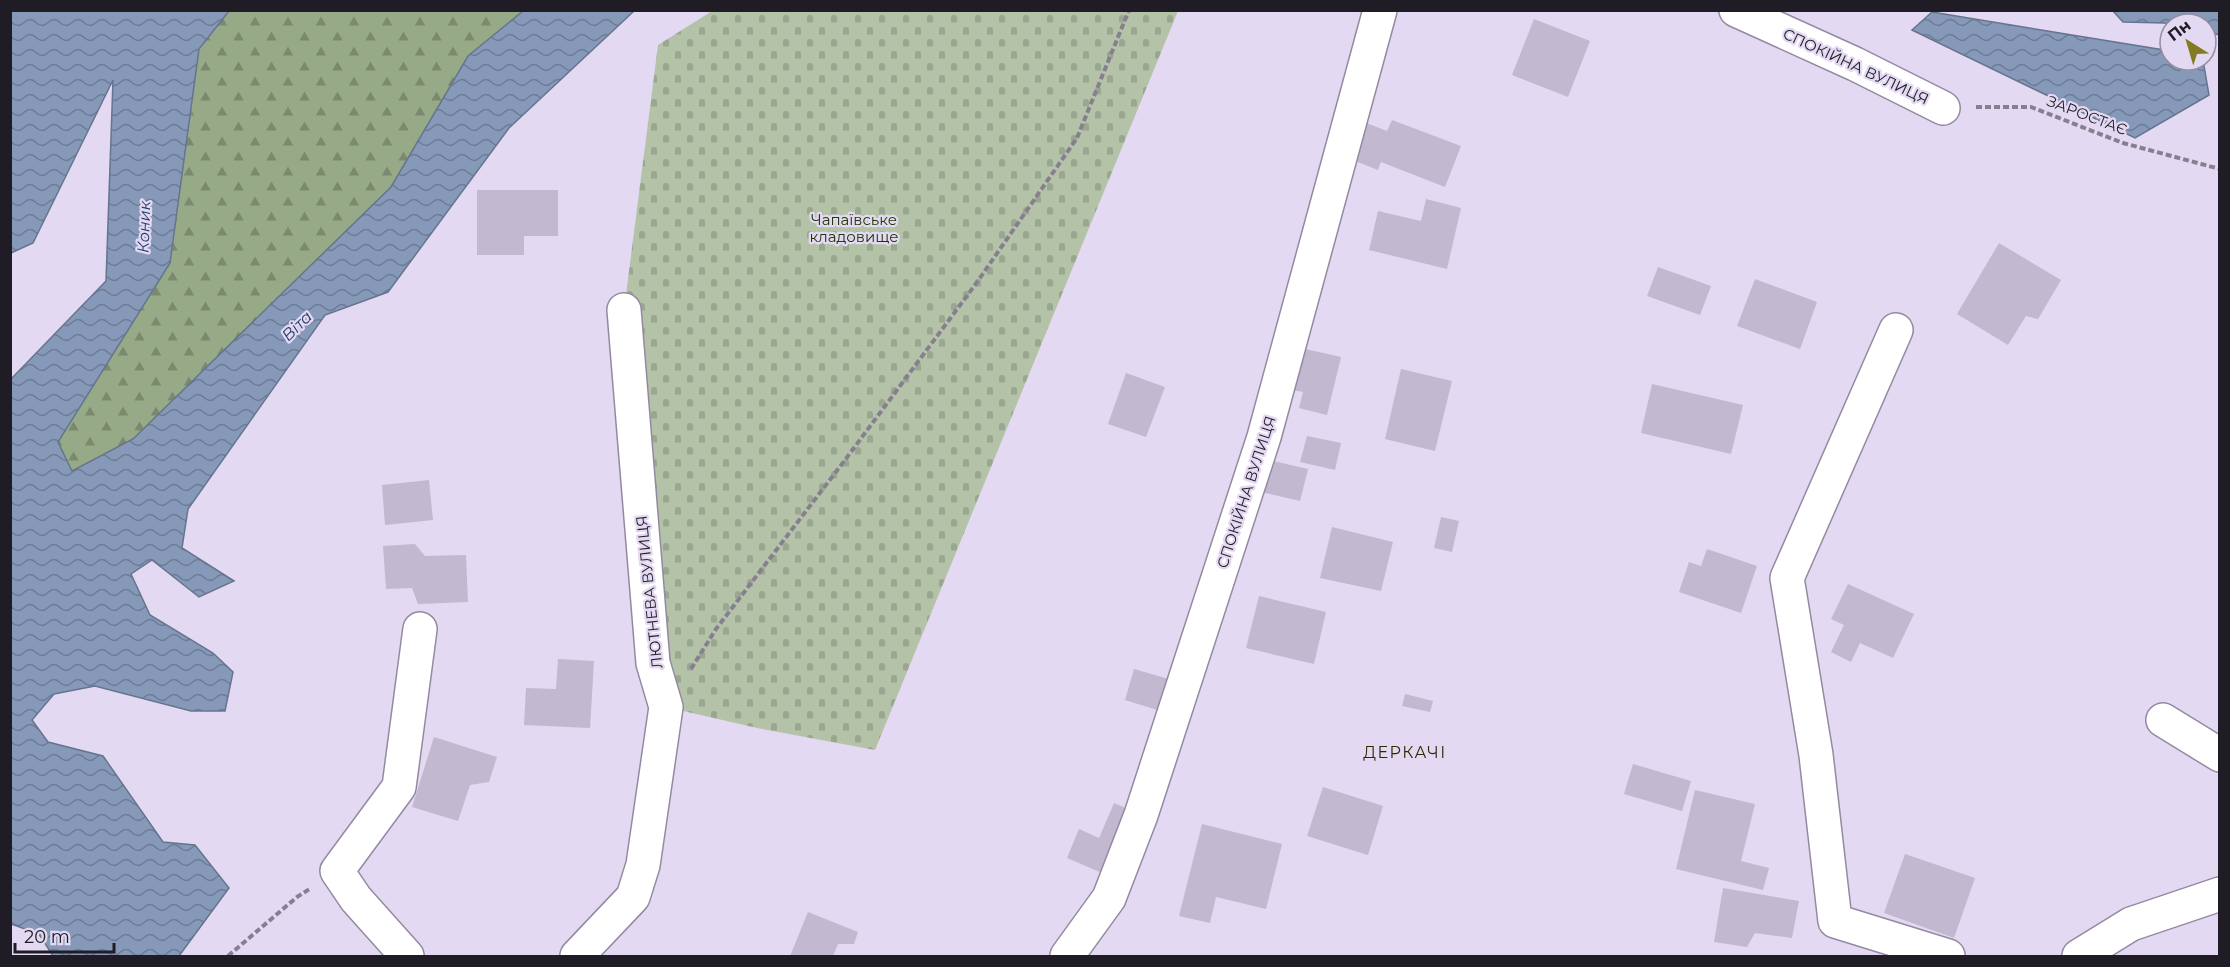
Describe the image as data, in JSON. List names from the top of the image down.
{
  "streets": {
    "street": ["СПОКІЙНА ВУЛИЦЯ", "ЛЮТНЕВА ВУЛИЦЯ"],
    "path": ["ЗАРОСТАЄ"]
  },
  "crossings": [
    ["СПОКІЙНА ВУЛИЦЯ", "ЗАРОСТАЄ"]
  ],
  "districts": ["ДЕРКАЧІ"],
  "water": ["Коник", "Віта"],
  "parks": ["Чапаївське кладовище"],
  "scale_bar": "20 m",
  "north": "top left"
}
